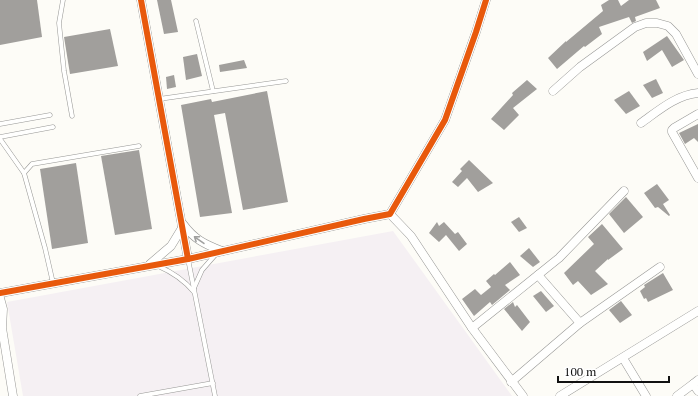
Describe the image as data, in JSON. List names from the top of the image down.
{
  "scale_bar": "100 m"
}
